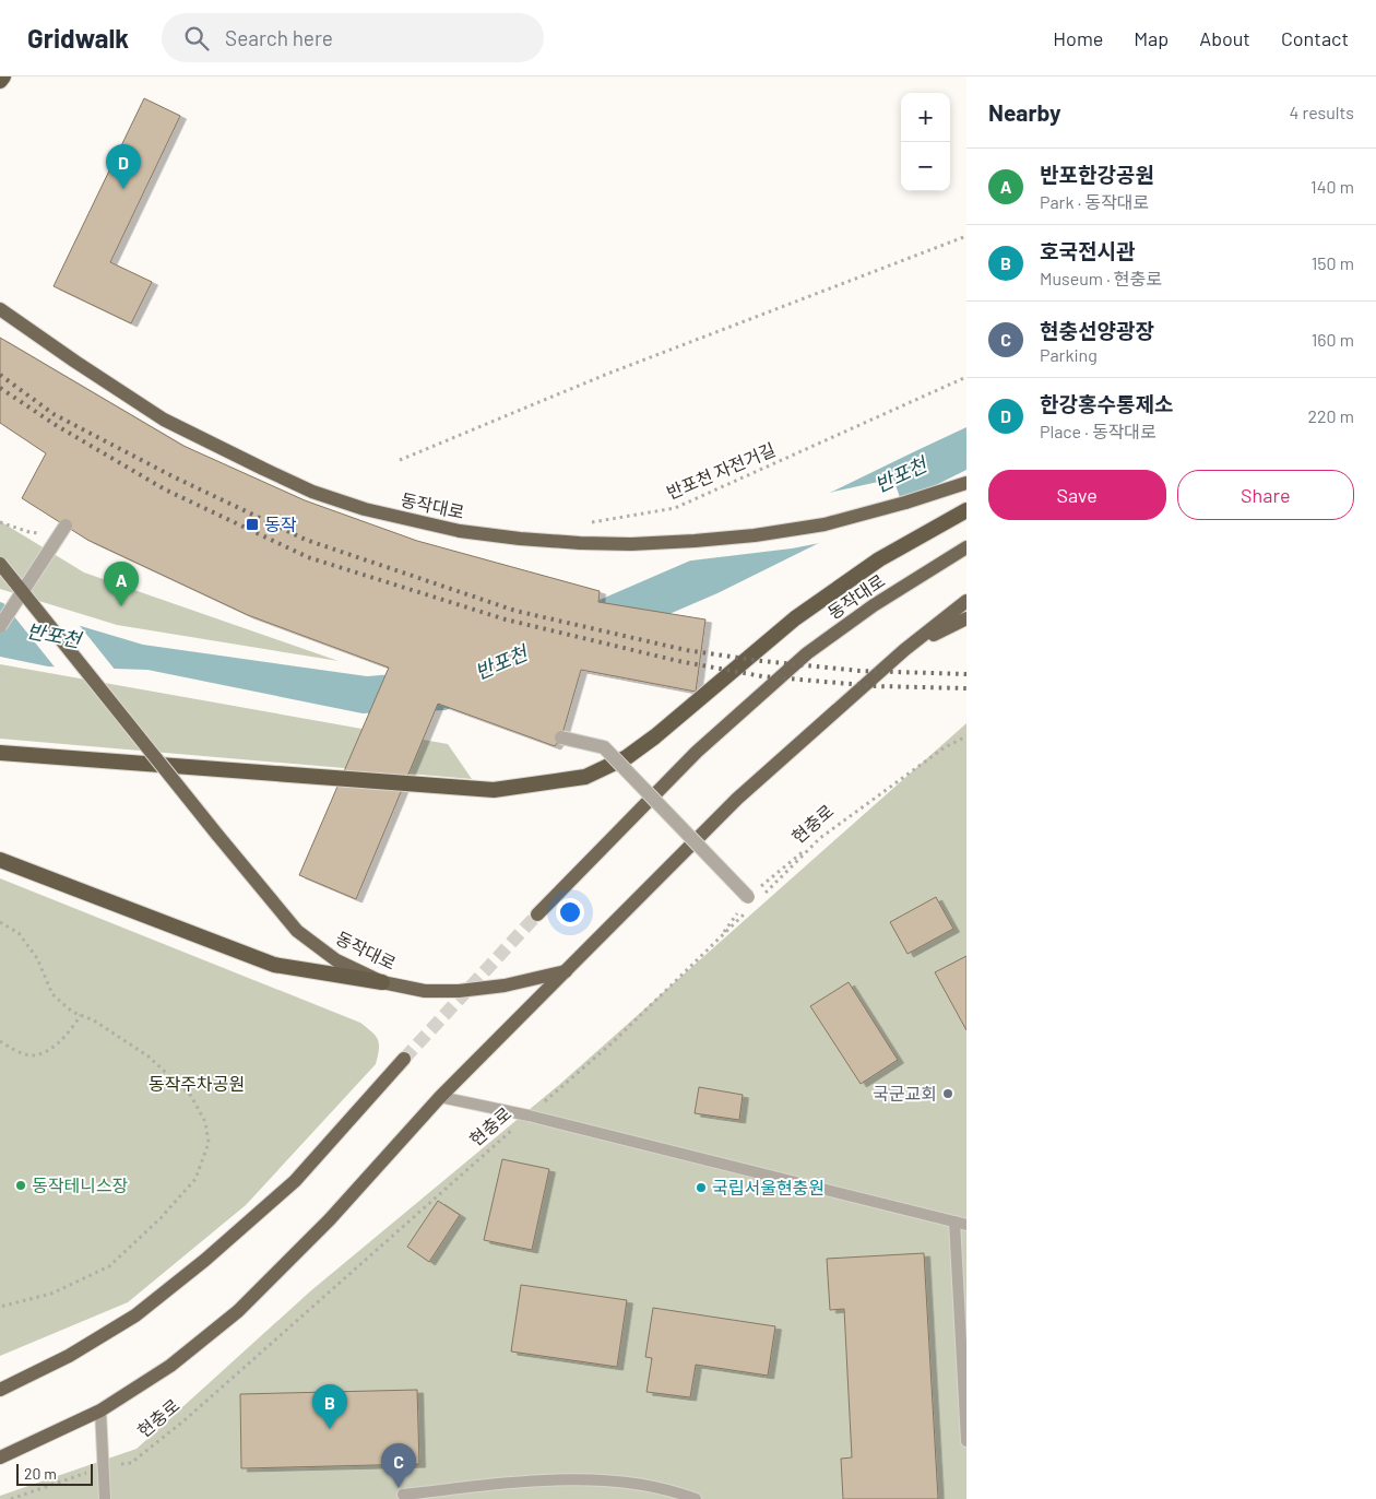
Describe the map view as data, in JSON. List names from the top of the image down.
{
  "streets": {
    "main road": ["동작대로", "현충로"],
    "path": ["반포천 자전거길"]
  },
  "crossings": [
    ["동작대로", "현충로"]
  ],
  "water": ["반포천"],
  "parks": ["동작주차공원"],
  "places": {
    "transit": ["동작"],
    "other": ["국군교회", "동작테니스장", "국립서울현충원"]
  },
  "scale_bar": "20 m",
  "page": {
    "header": "Gridwalk",
    "search": "Search here",
    "nav": [
      "Home",
      "Map",
      "About",
      "Contact"
    ],
    "heading": ["Nearby", "4 results"],
    "map_buttons": ["+", "−"],
    "pins": [
      "D",
      "A",
      "B",
      "C"
    ],
    "list": [
      {
        "mark": "A",
        "name": "반포한강공원",
        "note": "Park · 동작대로",
        "value": "140 m"
      },
      {
        "mark": "B",
        "name": "호국전시관",
        "note": "Museum · 현충로",
        "value": "150 m"
      },
      {
        "mark": "C",
        "name": "현충선양광장",
        "note": "Parking",
        "value": "160 m"
      },
      {
        "mark": "D",
        "name": "한강홍수통제소",
        "note": "Place · 동작대로",
        "value": "220 m"
      }
    ],
    "buttons": ["Save", "Share"],
    "scale": "20 m"
  }
}
